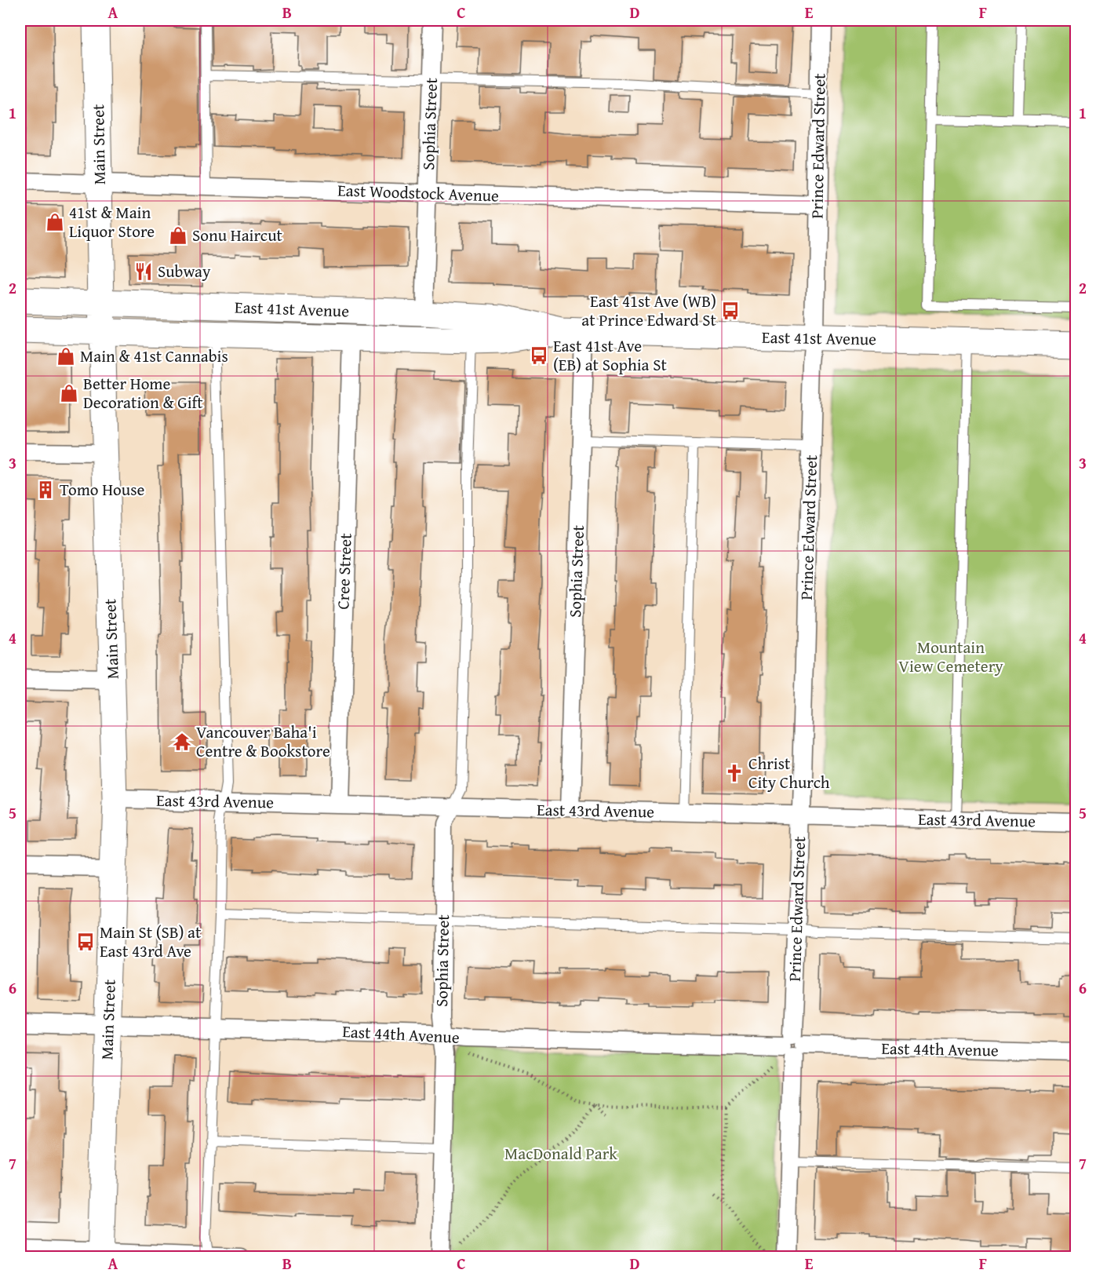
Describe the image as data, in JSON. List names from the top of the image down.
{
  "streets": {
    "main road": ["Main Street", "East 41st Avenue"],
    "street": [
      "Sophia Street",
      "Prince Edward Street",
      "East Woodstock Avenue",
      "Cree Street",
      "East 43rd Avenue",
      "East 44th Avenue"
    ]
  },
  "crossings": [
    ["Sophia Street", "East Woodstock Avenue"],
    ["Sophia Street", "East 41st Avenue"],
    ["Sophia Street", "East 43rd Avenue"],
    ["Sophia Street", "East 44th Avenue"],
    ["Main Street", "East Woodstock Avenue"],
    ["Main Street", "East 41st Avenue"],
    ["Main Street", "East 43rd Avenue"],
    ["Main Street", "East 44th Avenue"],
    ["Prince Edward Street", "East Woodstock Avenue"],
    ["Prince Edward Street", "East 41st Avenue"],
    ["Prince Edward Street", "East 43rd Avenue"],
    ["Prince Edward Street", "East 44th Avenue"],
    ["East 41st Avenue", "Cree Street"],
    ["Cree Street", "East 43rd Avenue"]
  ],
  "parks": ["Mountain View Cemetery", "MacDonald Park"],
  "places": {
    "shop": [
      "41st & Main Liquor Store",
      "Sonu Haircut",
      "Main & 41st Cannabis",
      "Better Home Decoration & Gift"
    ],
    "restaurant": ["Subway"],
    "bus stop": ["East 41st Ave (WB) at Prince Edward St", "East 41st Ave (EB) at Sophia St", "Main St (SB) at East 43rd Ave"],
    "building": ["Tomo House"],
    "temple": ["Vancouver Baha'i Centre & Bookstore"],
    "church": ["Christ City Church"]
  },
  "grid": {
    "columns": [
      "A",
      "B",
      "C",
      "D",
      "E",
      "F"
    ],
    "rows": [
      "1",
      "2",
      "3",
      "4",
      "5",
      "6",
      "7"
    ]
  }
}
